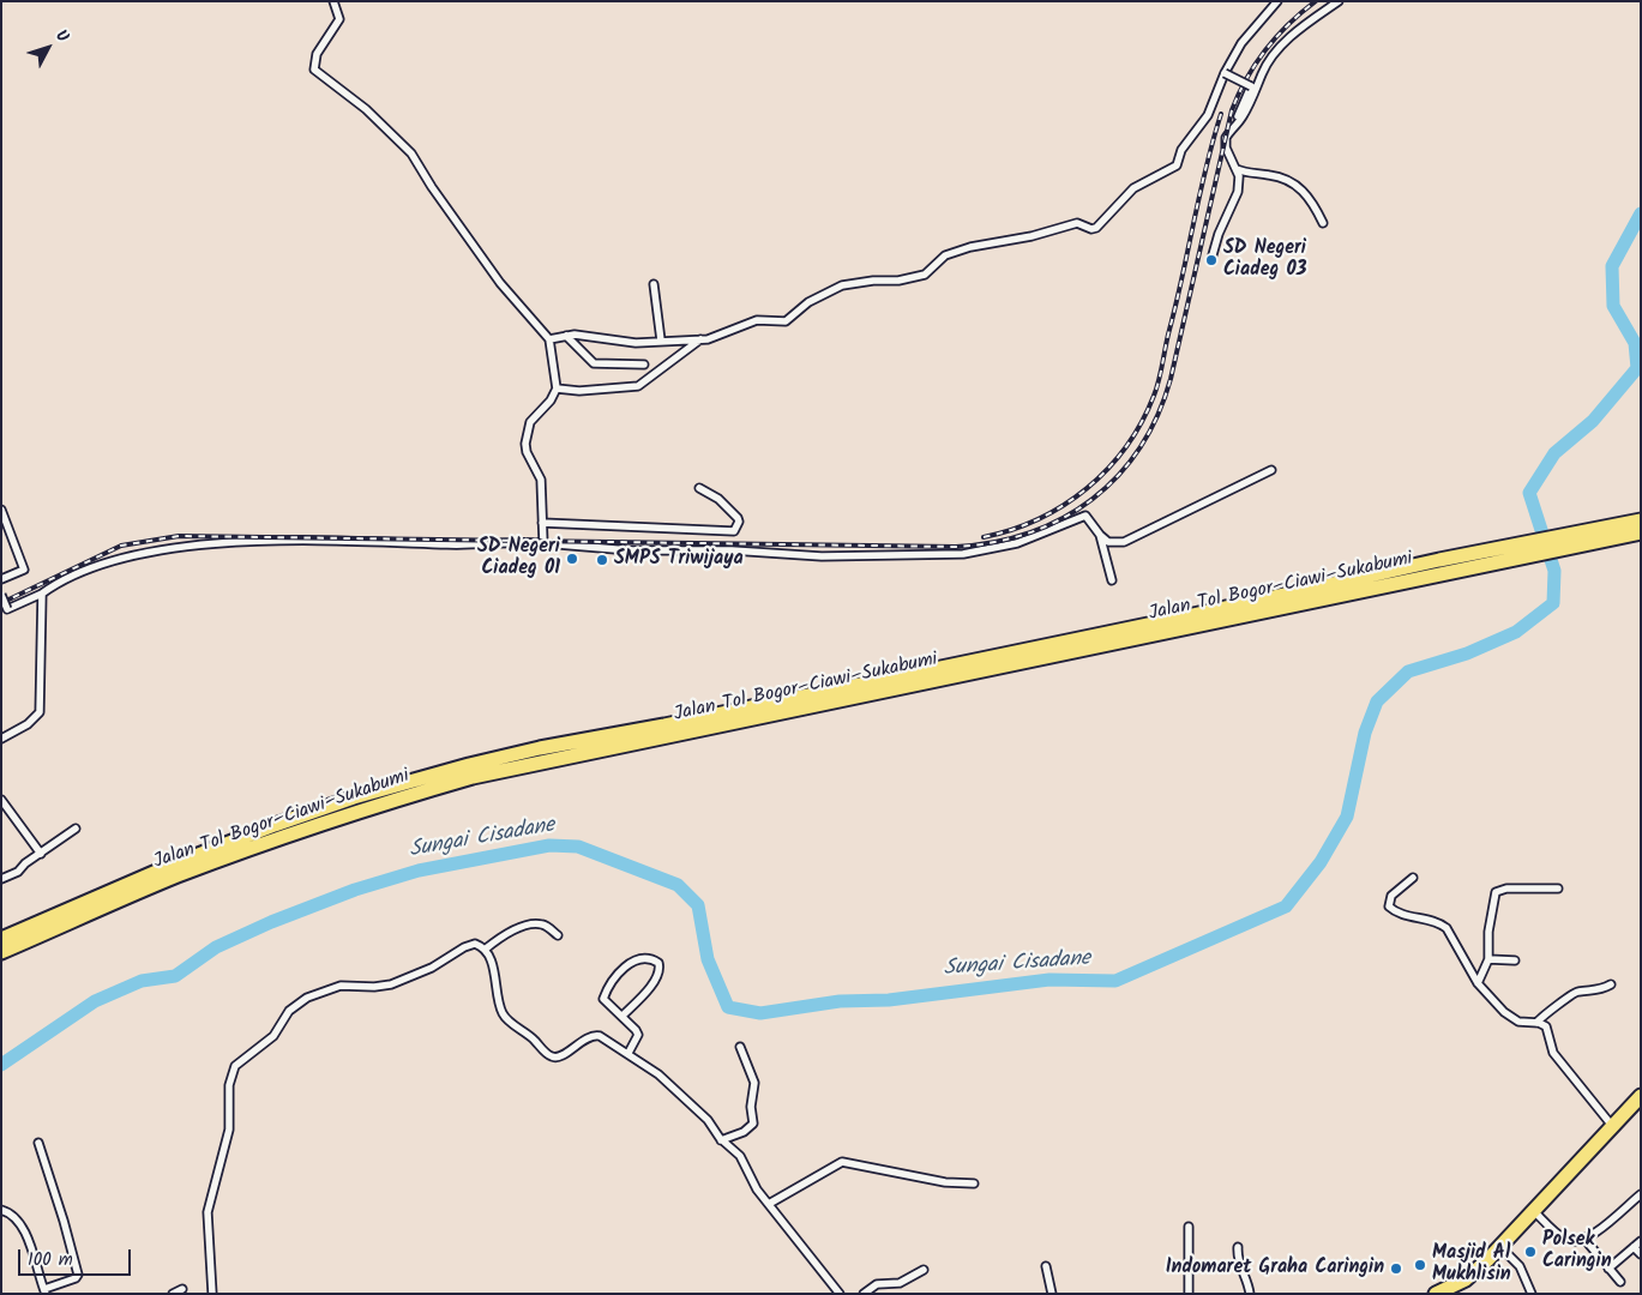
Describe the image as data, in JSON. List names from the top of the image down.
{
  "streets": {
    "highway": ["Jalan Tol Bogor–Ciawi–Sukabumi"]
  },
  "water": ["Sungai Cisadane"],
  "places": [
    "SD Negeri Ciadeg 03",
    "SD Negeri Ciadeg 01",
    "SMPS Triwijaya",
    "Polsek Caringin",
    "Masjid Al Mukhlisin",
    "Indomaret Graha Caringin"
  ],
  "scale_bar": "100 m",
  "north": "top right"
}
